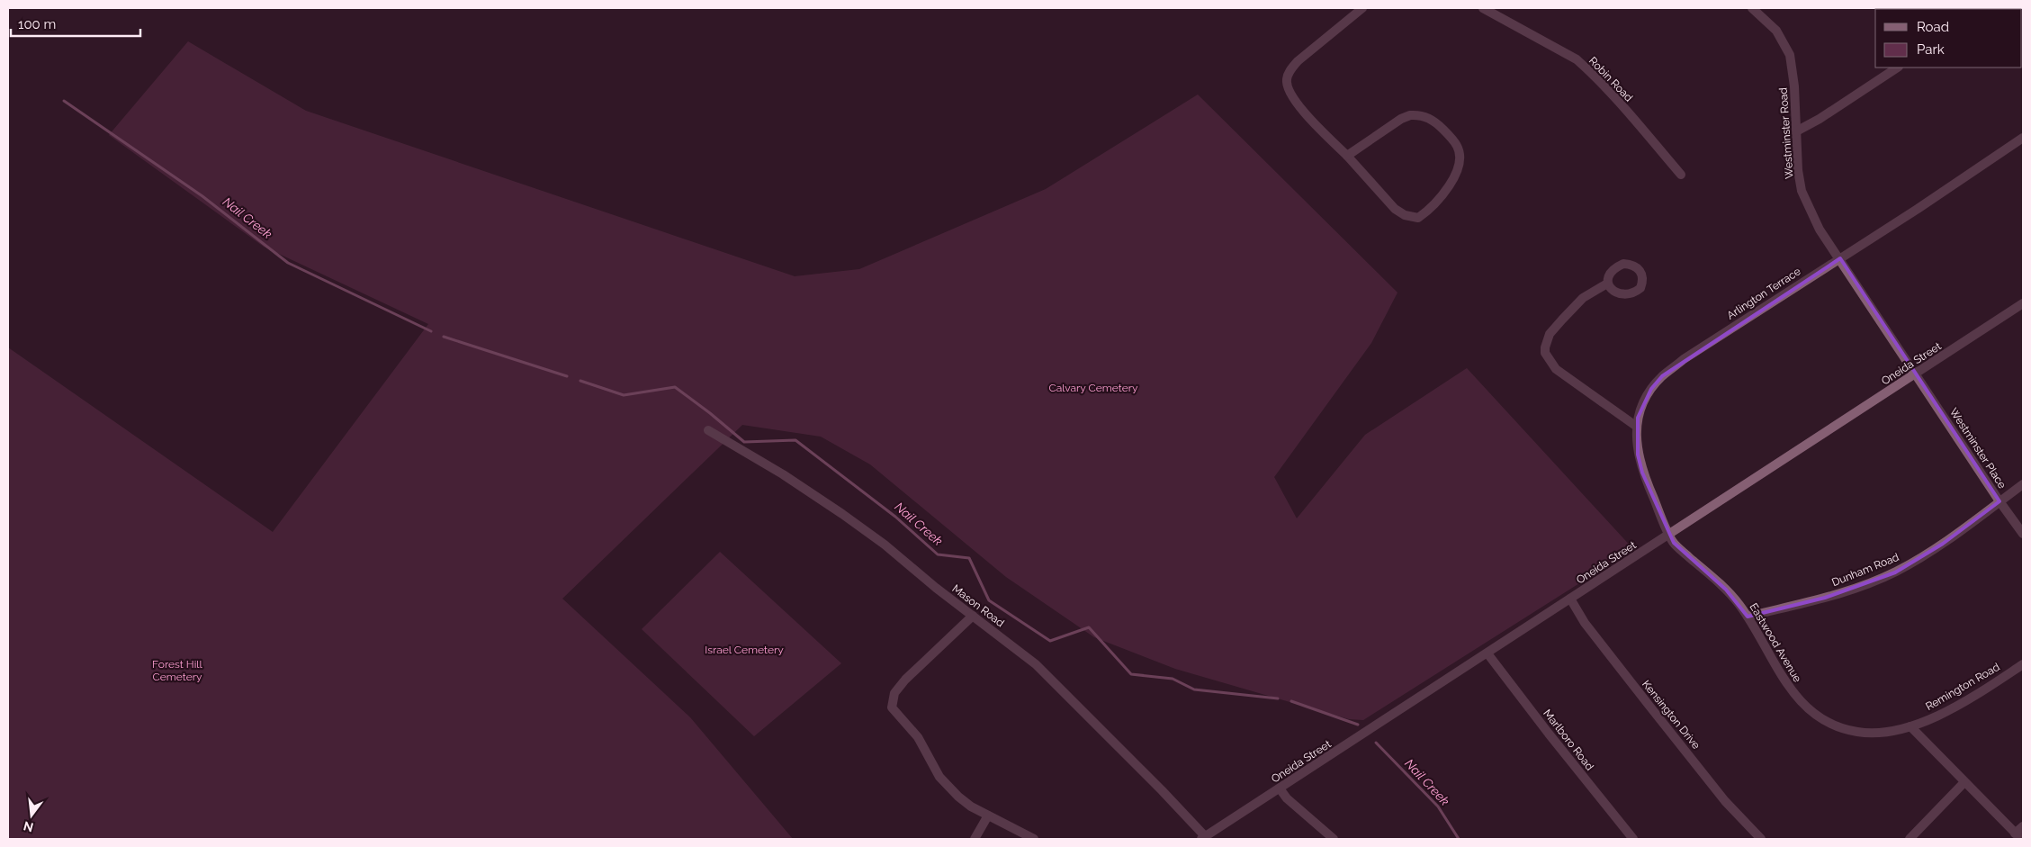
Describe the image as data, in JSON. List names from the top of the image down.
{
  "streets": {
    "street": [
      "Robin Road",
      "Westminster Road",
      "Arlington Terrace",
      "Oneida Street",
      "Westminster Place",
      "Dunham Road",
      "Mason Road",
      "Eastwood Avenue",
      "Remington Road",
      "Kensington Drive",
      "Marlboro Road"
    ]
  },
  "crossings": [
    ["Westminster Road", "Arlington Terrace"],
    ["Westminster Road", "Oneida Street"],
    ["Westminster Road", "Westminster Place"],
    ["Arlington Terrace", "Oneida Street"],
    ["Arlington Terrace", "Eastwood Avenue"],
    ["Oneida Street", "Westminster Place"],
    ["Oneida Street", "Mason Road"],
    ["Oneida Street", "Eastwood Avenue"],
    ["Oneida Street", "Kensington Drive"],
    ["Oneida Street", "Marlboro Road"],
    ["Westminster Place", "Dunham Road"],
    ["Dunham Road", "Eastwood Avenue"],
    ["Eastwood Avenue", "Remington Road"]
  ],
  "water": ["Nail Creek"],
  "parks": ["Calvary Cemetery", "Israel Cemetery", "Forest Hill Cemetery"],
  "legend": ["Road", "Park"],
  "scale_bar": "100 m",
  "north": "bottom"
}
